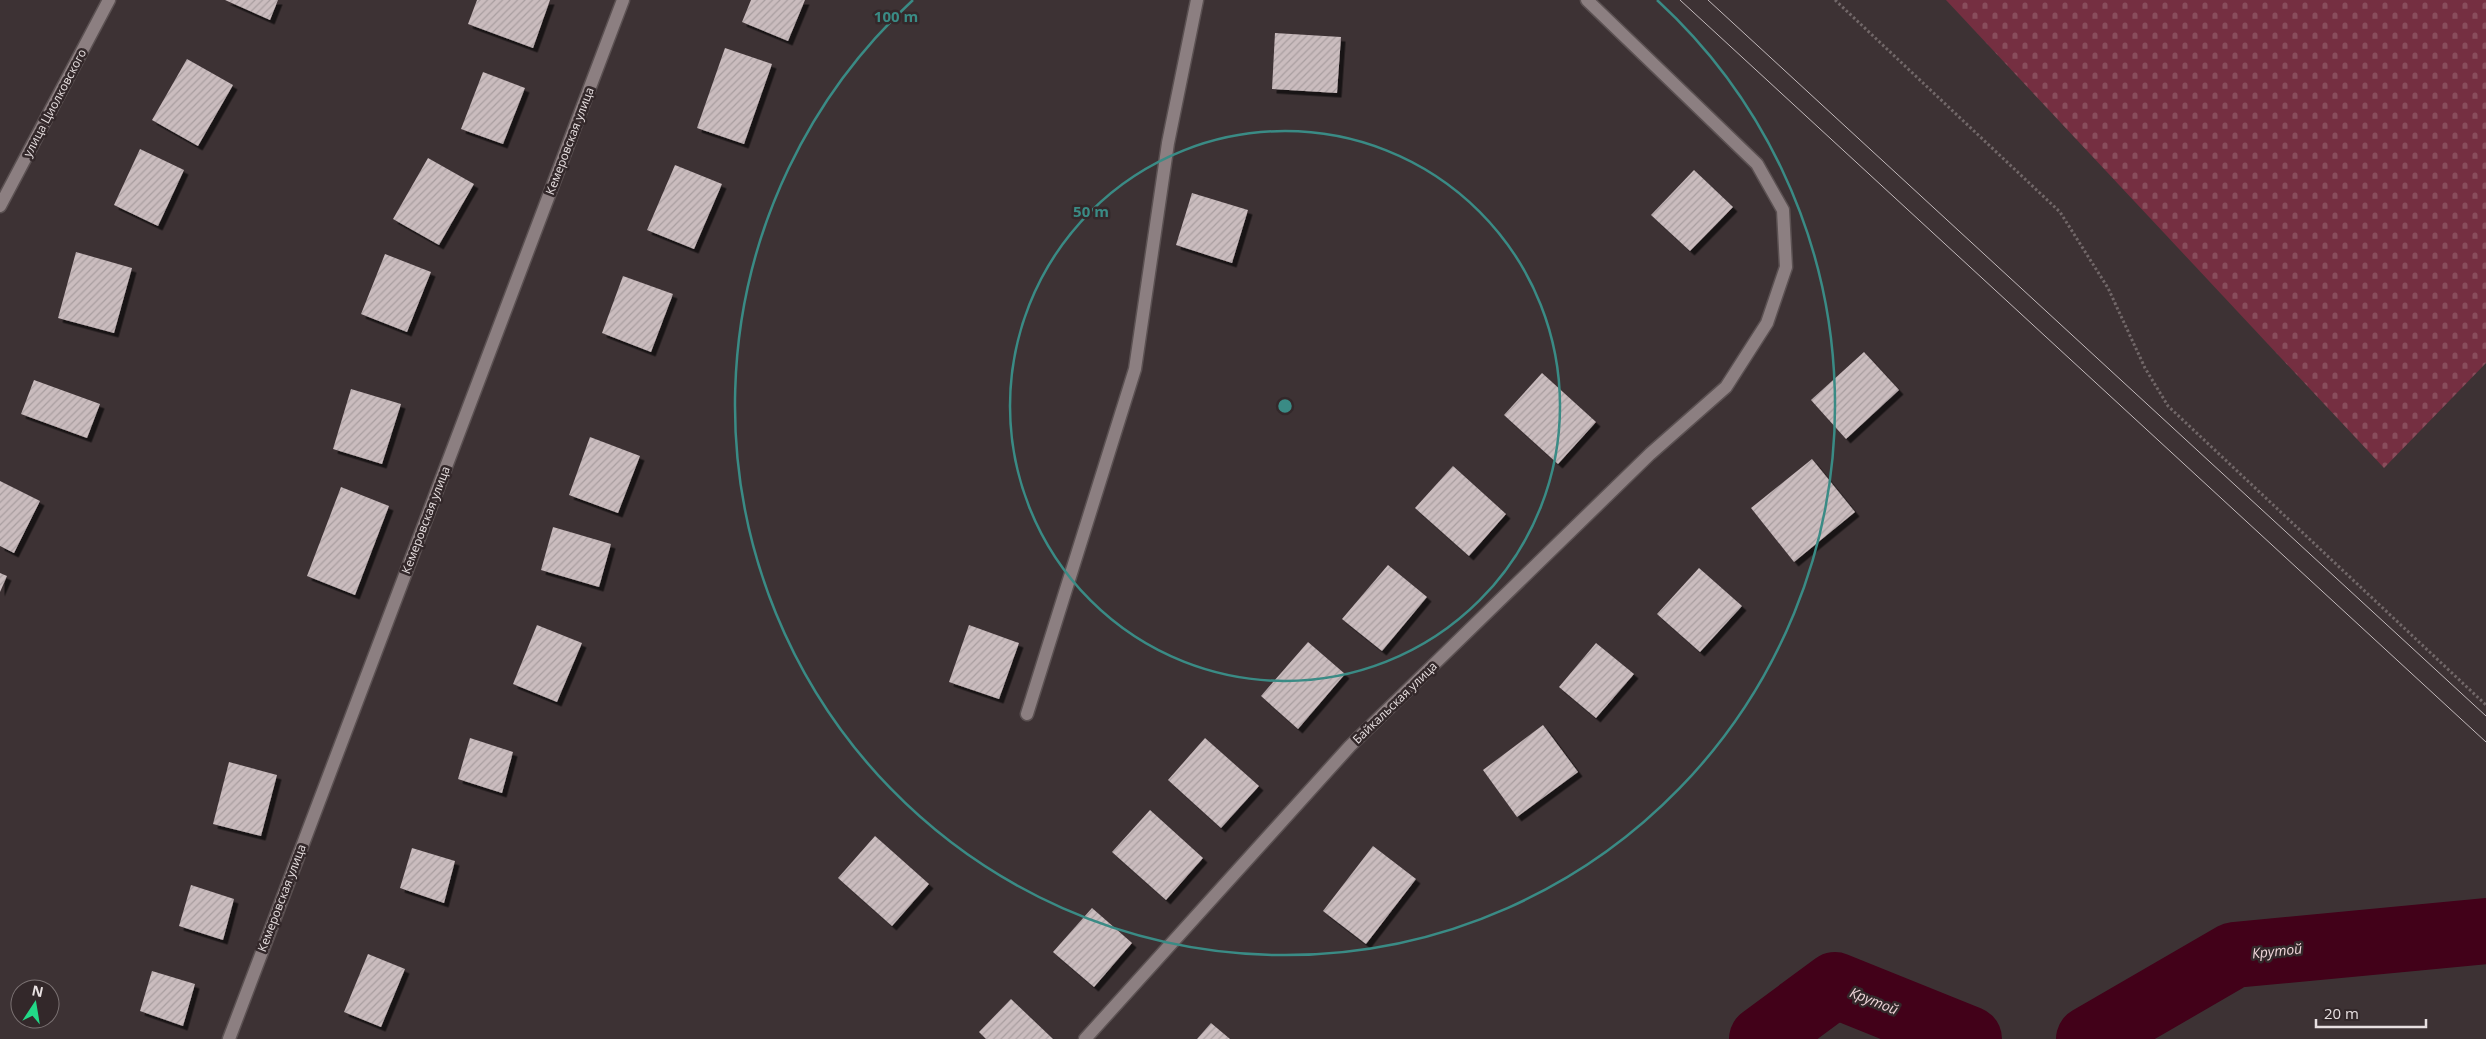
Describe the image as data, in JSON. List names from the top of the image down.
{
  "streets": {
    "street": ["улица Циолковского", "Кемеровская улица", "Байкальская улица"]
  },
  "water": ["Крутой"],
  "scale_bar": "20 m",
  "north": "top",
  "rings": ["100 m", "50 m"]
}
